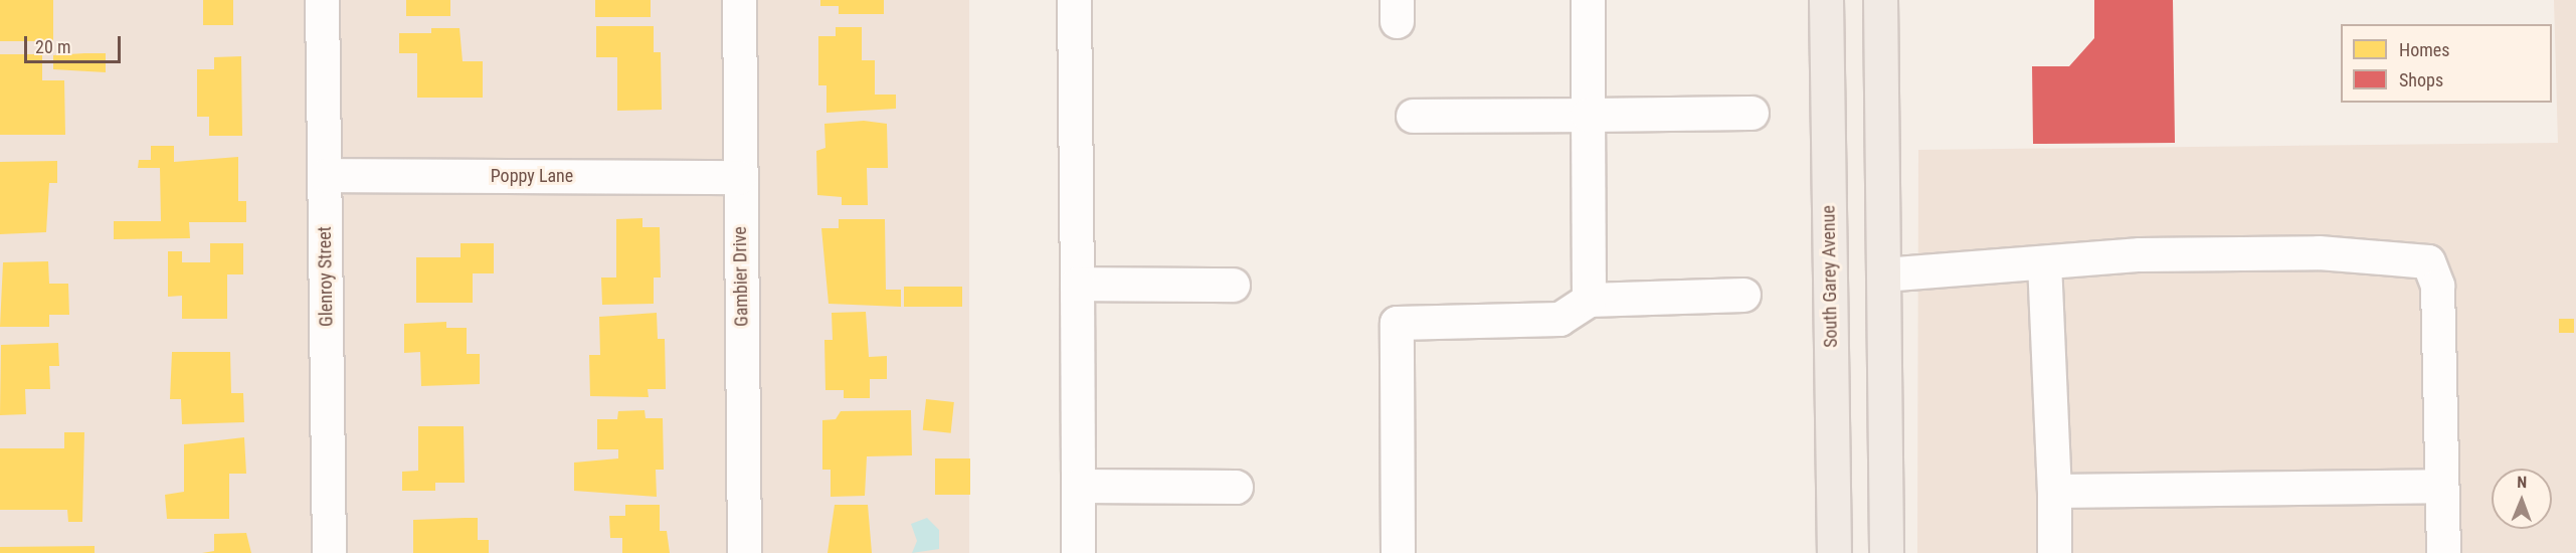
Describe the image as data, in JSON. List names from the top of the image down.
{
  "streets": {
    "main road": ["South Garey Avenue"],
    "street": ["Poppy Lane", "Glenroy Street", "Gambier Drive"]
  },
  "crossings": [
    ["Poppy Lane", "Glenroy Street"],
    ["Poppy Lane", "Gambier Drive"]
  ],
  "legend": ["Homes", "Shops"],
  "scale_bar": "20 m",
  "north": "top"
}
